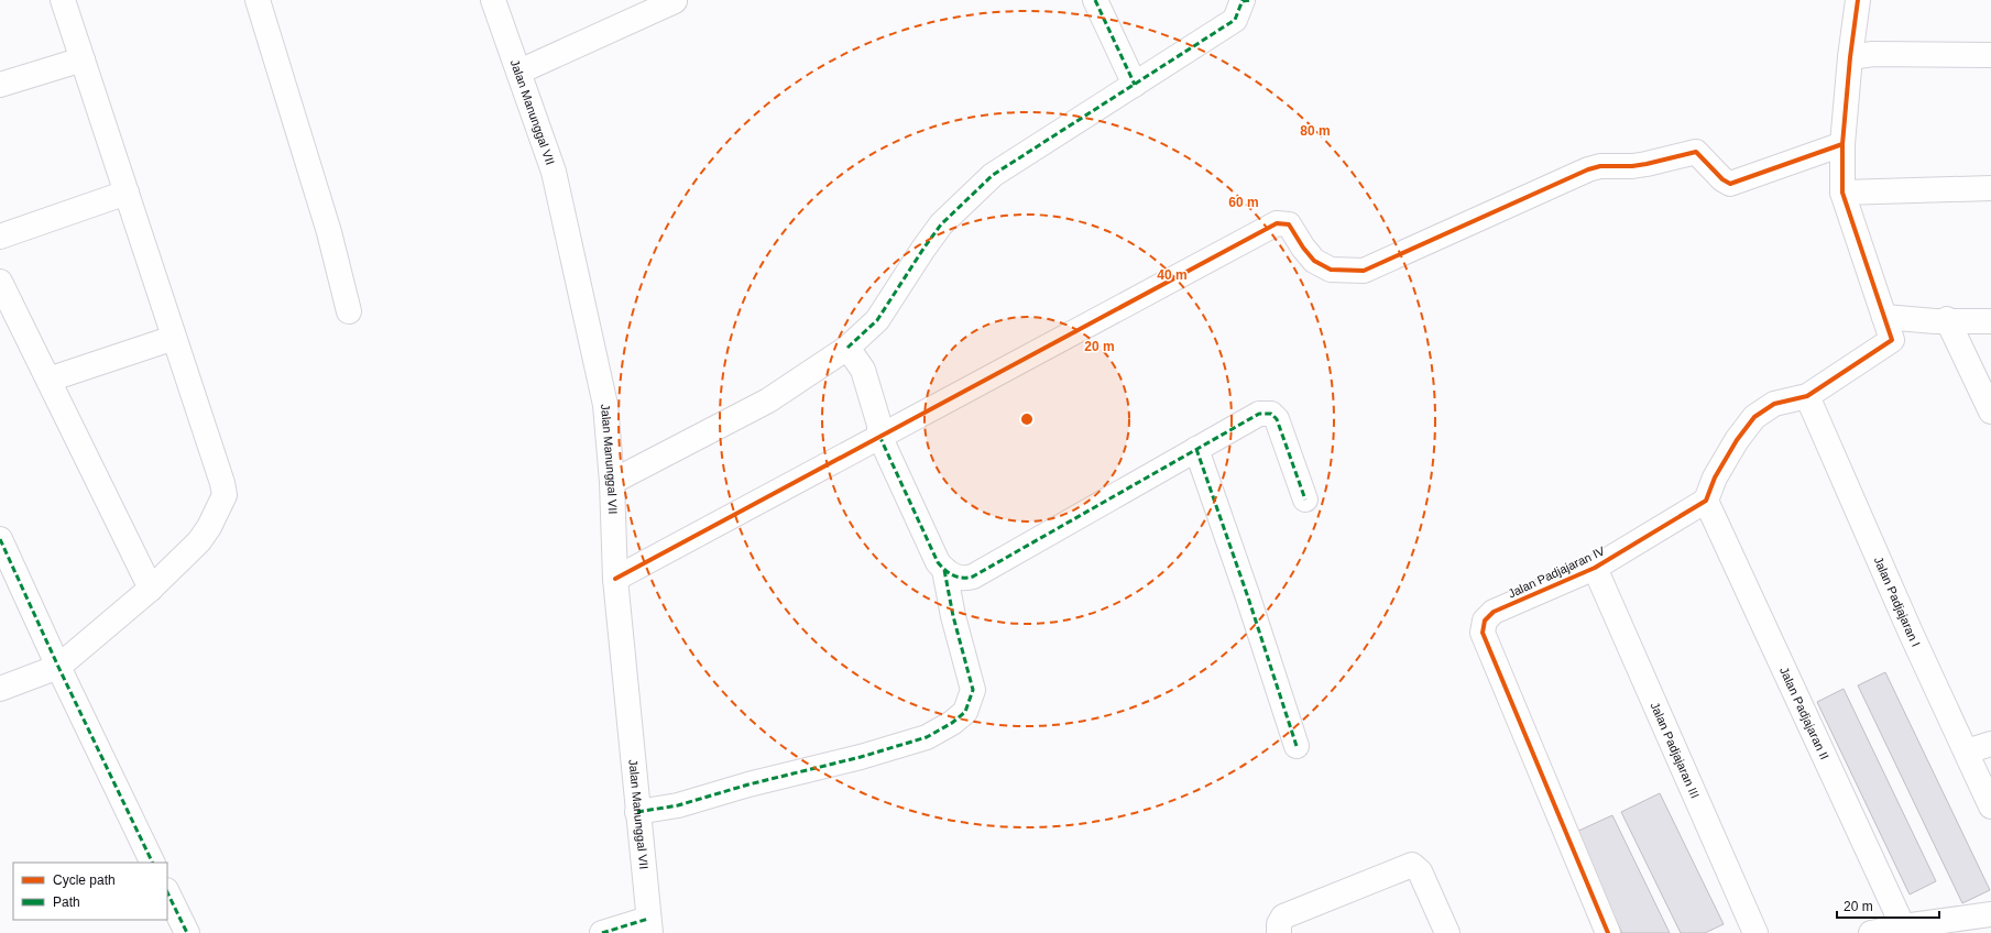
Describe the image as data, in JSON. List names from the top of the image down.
{
  "streets": {
    "street": [
      "Jalan Manunggal VII",
      "Jalan Padjajaran IV",
      "Jalan Padjajaran I",
      "Jalan Padjajaran II",
      "Jalan Padjajaran III"
    ]
  },
  "crossings": [
    ["Jalan Padjajaran IV", "Jalan Padjajaran II"],
    ["Jalan Padjajaran IV", "Jalan Padjajaran III"]
  ],
  "legend": ["Cycle path", "Path"],
  "scale_bar": "20 m",
  "rings": [
    "80 m",
    "60 m",
    "40 m",
    "20 m"
  ]
}
